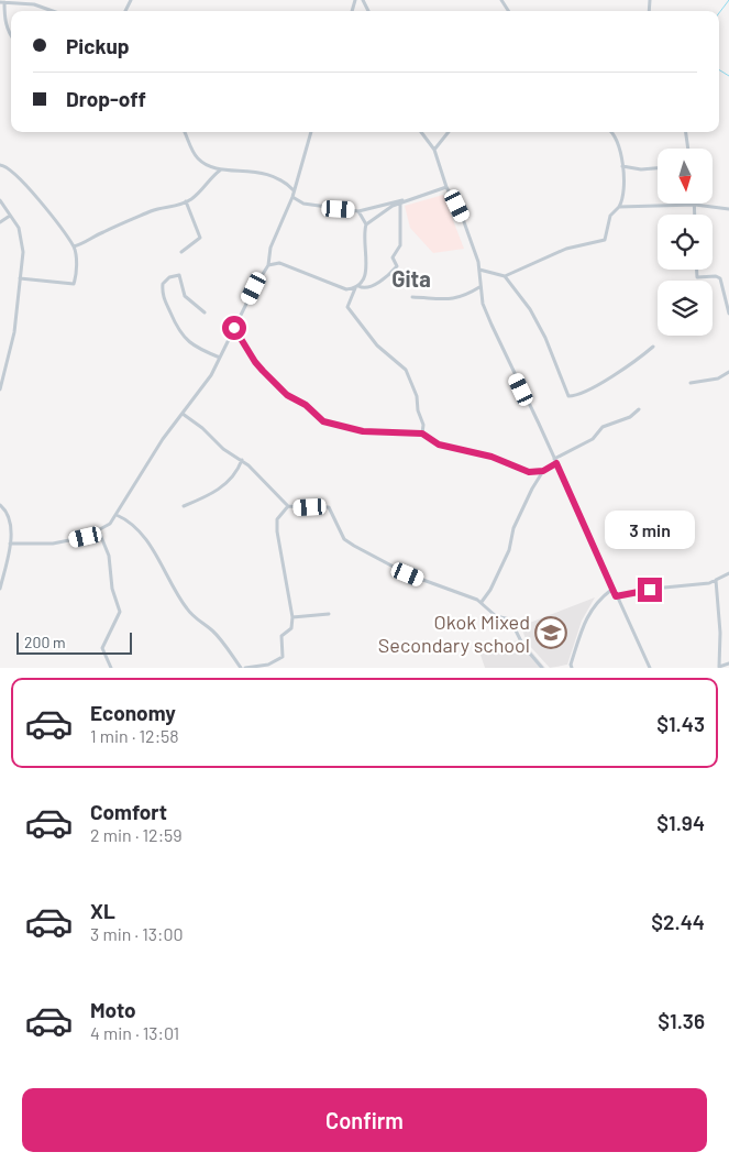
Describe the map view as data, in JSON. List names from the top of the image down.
{
  "districts": ["Gita"],
  "places": {
    "school or university": ["Okok Mixed Secondary school"]
  },
  "scale_bar": "200 m",
  "north": "bottom",
  "page": {
    "banner": ["Pickup", "Drop-off"],
    "bubble": "3 min",
    "scale": "200 m",
    "list": [
      {
        "name": "Economy",
        "note": "1 min · 12:58",
        "value": "$1.43"
      },
      {
        "name": "Comfort",
        "note": "2 min · 12:59",
        "value": "$1.94"
      },
      {
        "name": "XL",
        "note": "3 min · 13:00",
        "value": "$2.44"
      },
      {
        "name": "Moto",
        "note": "4 min · 13:01",
        "value": "$1.36"
      }
    ],
    "buttons": "Confirm"
  }
}
